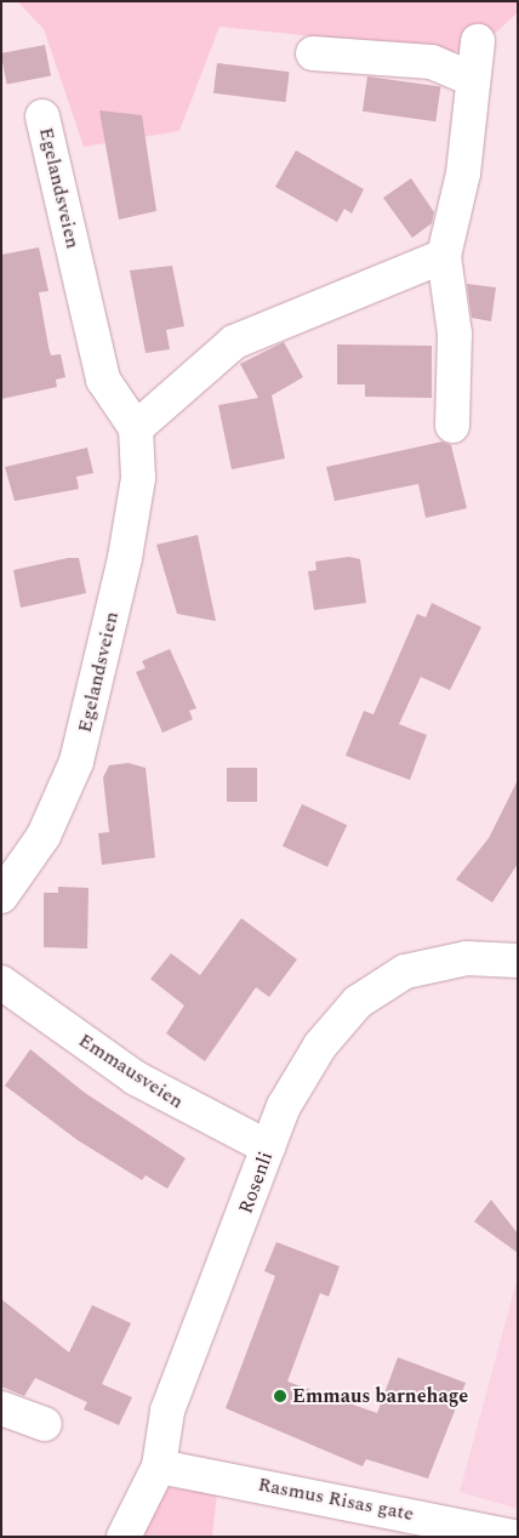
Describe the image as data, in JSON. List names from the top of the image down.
{
  "streets": {
    "street": [
      "Egelandsveien",
      "Emmausveien",
      "Rosenli",
      "Rasmus Risas gate"
    ]
  },
  "crossings": [
    ["Emmausveien", "Rosenli"],
    ["Rosenli", "Rasmus Risas gate"]
  ],
  "places": ["Emmaus barnehage"]
}
